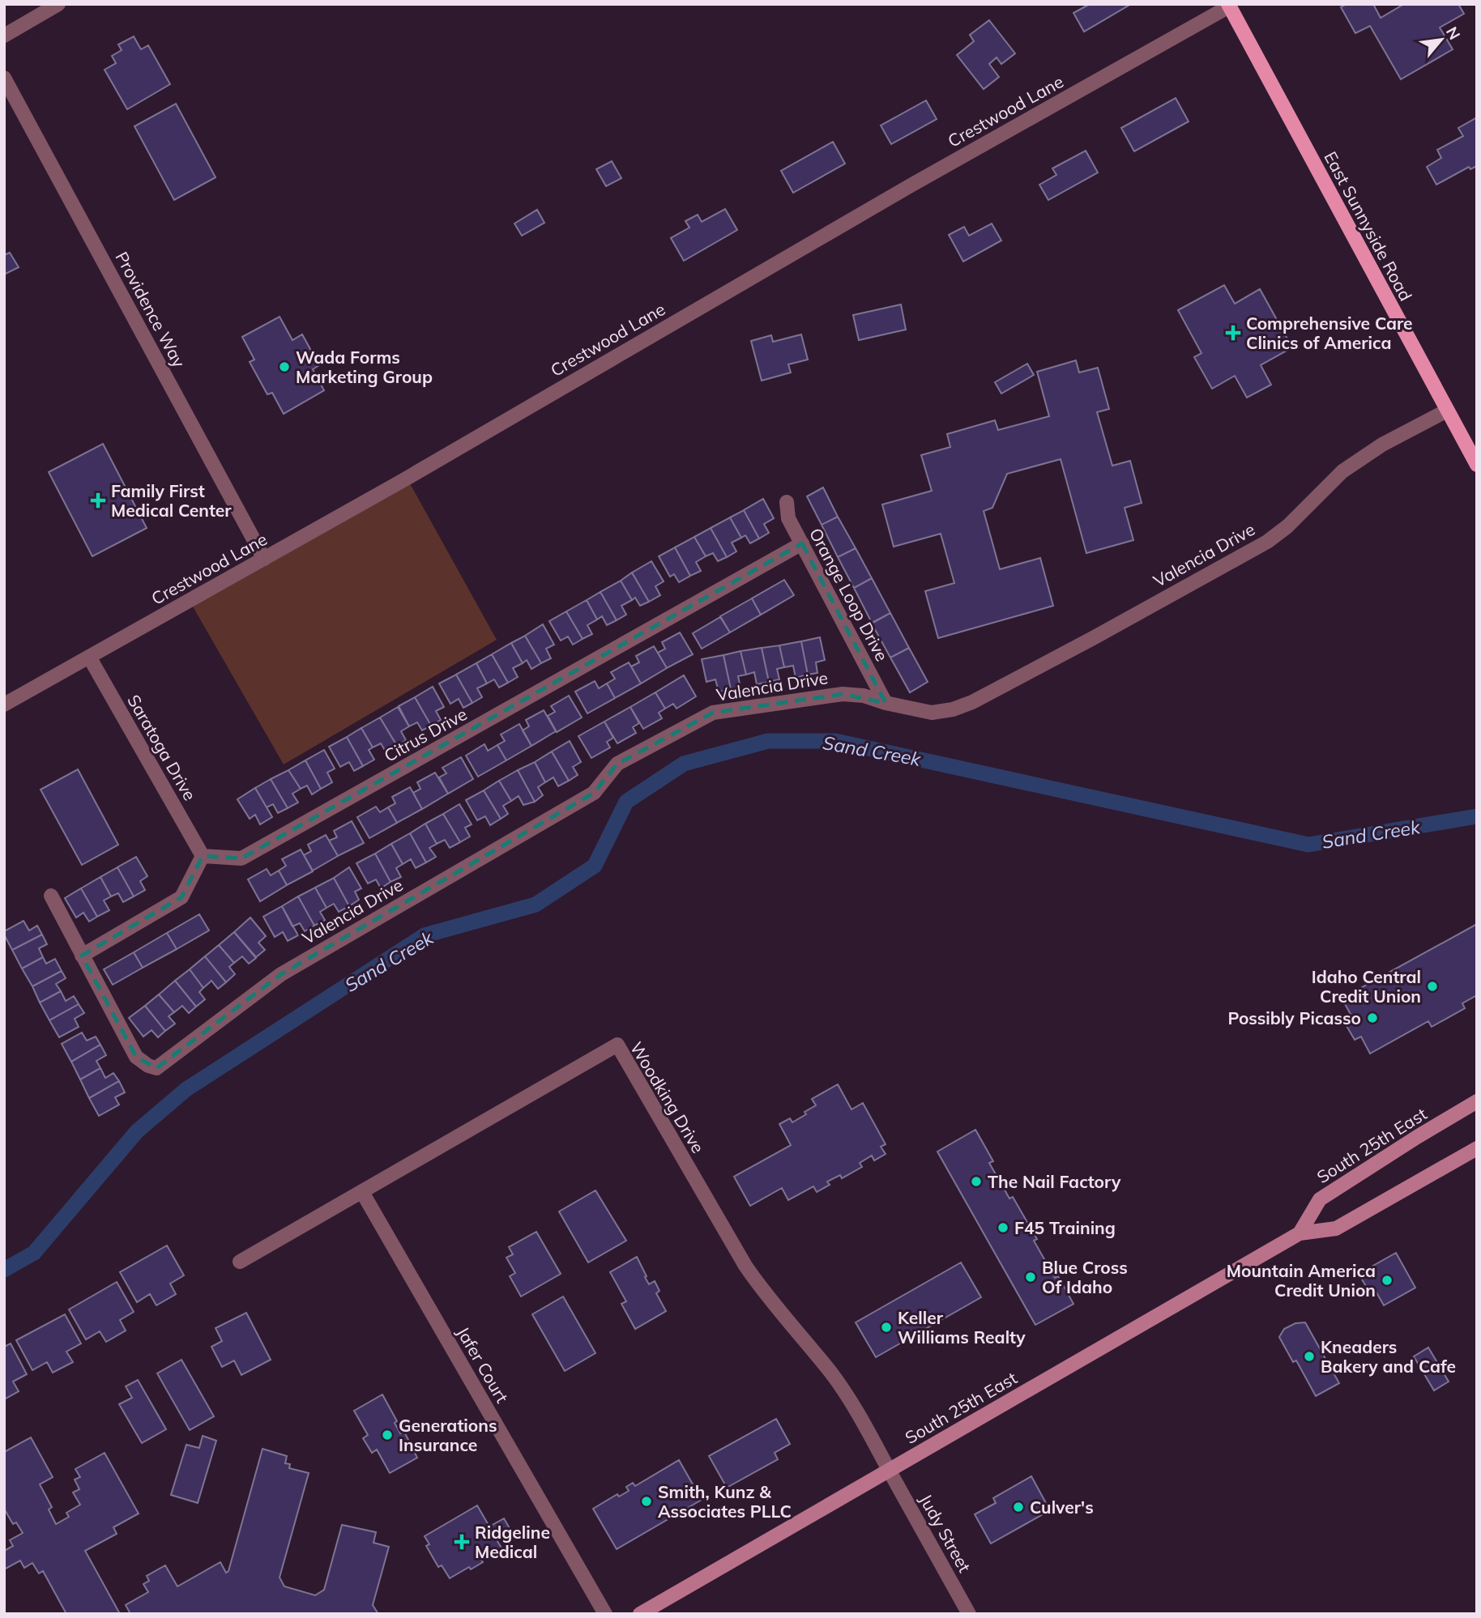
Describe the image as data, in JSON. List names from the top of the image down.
{
  "streets": {
    "main road": ["East Sunnyside Road", "South 25th East"],
    "street": [
      "Crestwood Lane",
      "Providence Way",
      "Valencia Drive",
      "Orange Loop Drive",
      "Citrus Drive",
      "Saratoga Drive",
      "Woodking Drive",
      "Jafer Court",
      "Judy Street"
    ]
  },
  "crossings": [
    ["Crestwood Lane", "East Sunnyside Road"],
    ["Crestwood Lane", "Providence Way"],
    ["Crestwood Lane", "Saratoga Drive"],
    ["East Sunnyside Road", "Valencia Drive"],
    ["Valencia Drive", "Orange Loop Drive"],
    ["Orange Loop Drive", "Citrus Drive"],
    ["Citrus Drive", "Saratoga Drive"],
    ["Woodking Drive", "South 25th East"],
    ["Woodking Drive", "Jafer Court"],
    ["Woodking Drive", "Judy Street"],
    ["South 25th East", "Judy Street"]
  ],
  "water": ["Sand Creek"],
  "places": {
    "health": ["Comprehensive Care Clinics of America", "Family First Medical Center", "Ridgeline Medical"],
    "other": [
      "Wada Forms Marketing Group",
      "Idaho Central Credit Union",
      "Possibly Picasso",
      "The Nail Factory",
      "F45 Training",
      "Blue Cross Of Idaho",
      "Mountain America Credit Union",
      "Keller Williams Realty",
      "Kneaders Bakery and Cafe",
      "Generations Insurance",
      "Smith, Kunz & Associates PLLC",
      "Culver's"
    ]
  },
  "north": "top right"
}
